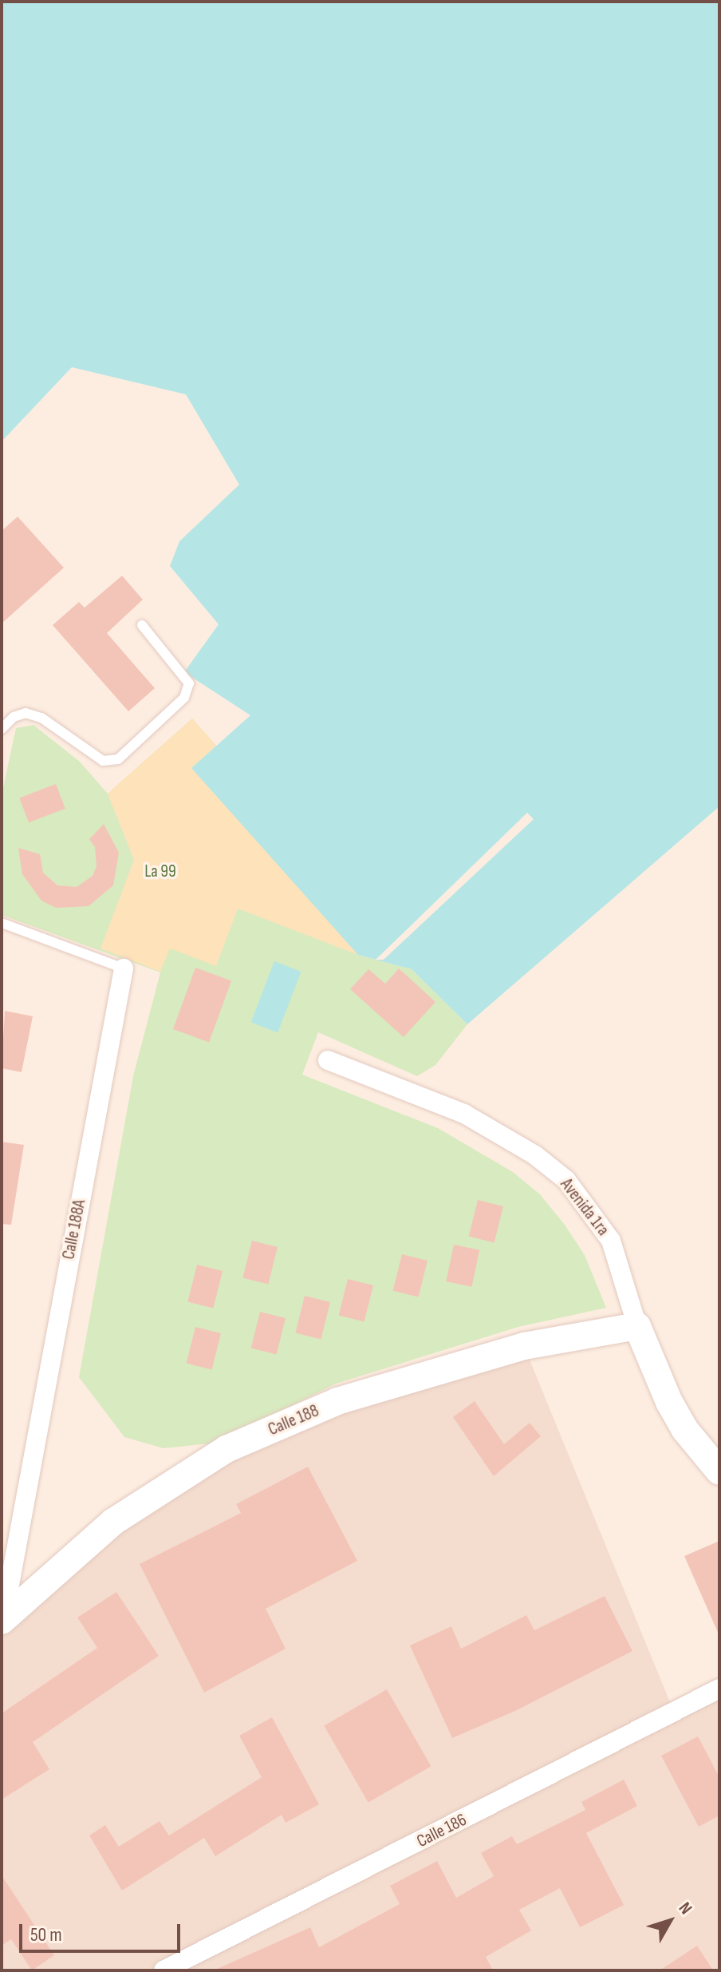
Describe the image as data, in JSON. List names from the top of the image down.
{
  "streets": {
    "street": [
      "Avenida 1ra",
      "Calle 188A",
      "Calle 188",
      "Calle 186"
    ]
  },
  "crossings": [
    ["Avenida 1ra", "Calle 188"],
    ["Calle 188A", "Calle 188"]
  ],
  "parks": ["La 99"],
  "scale_bar": "50 m",
  "north": "top right"
}
